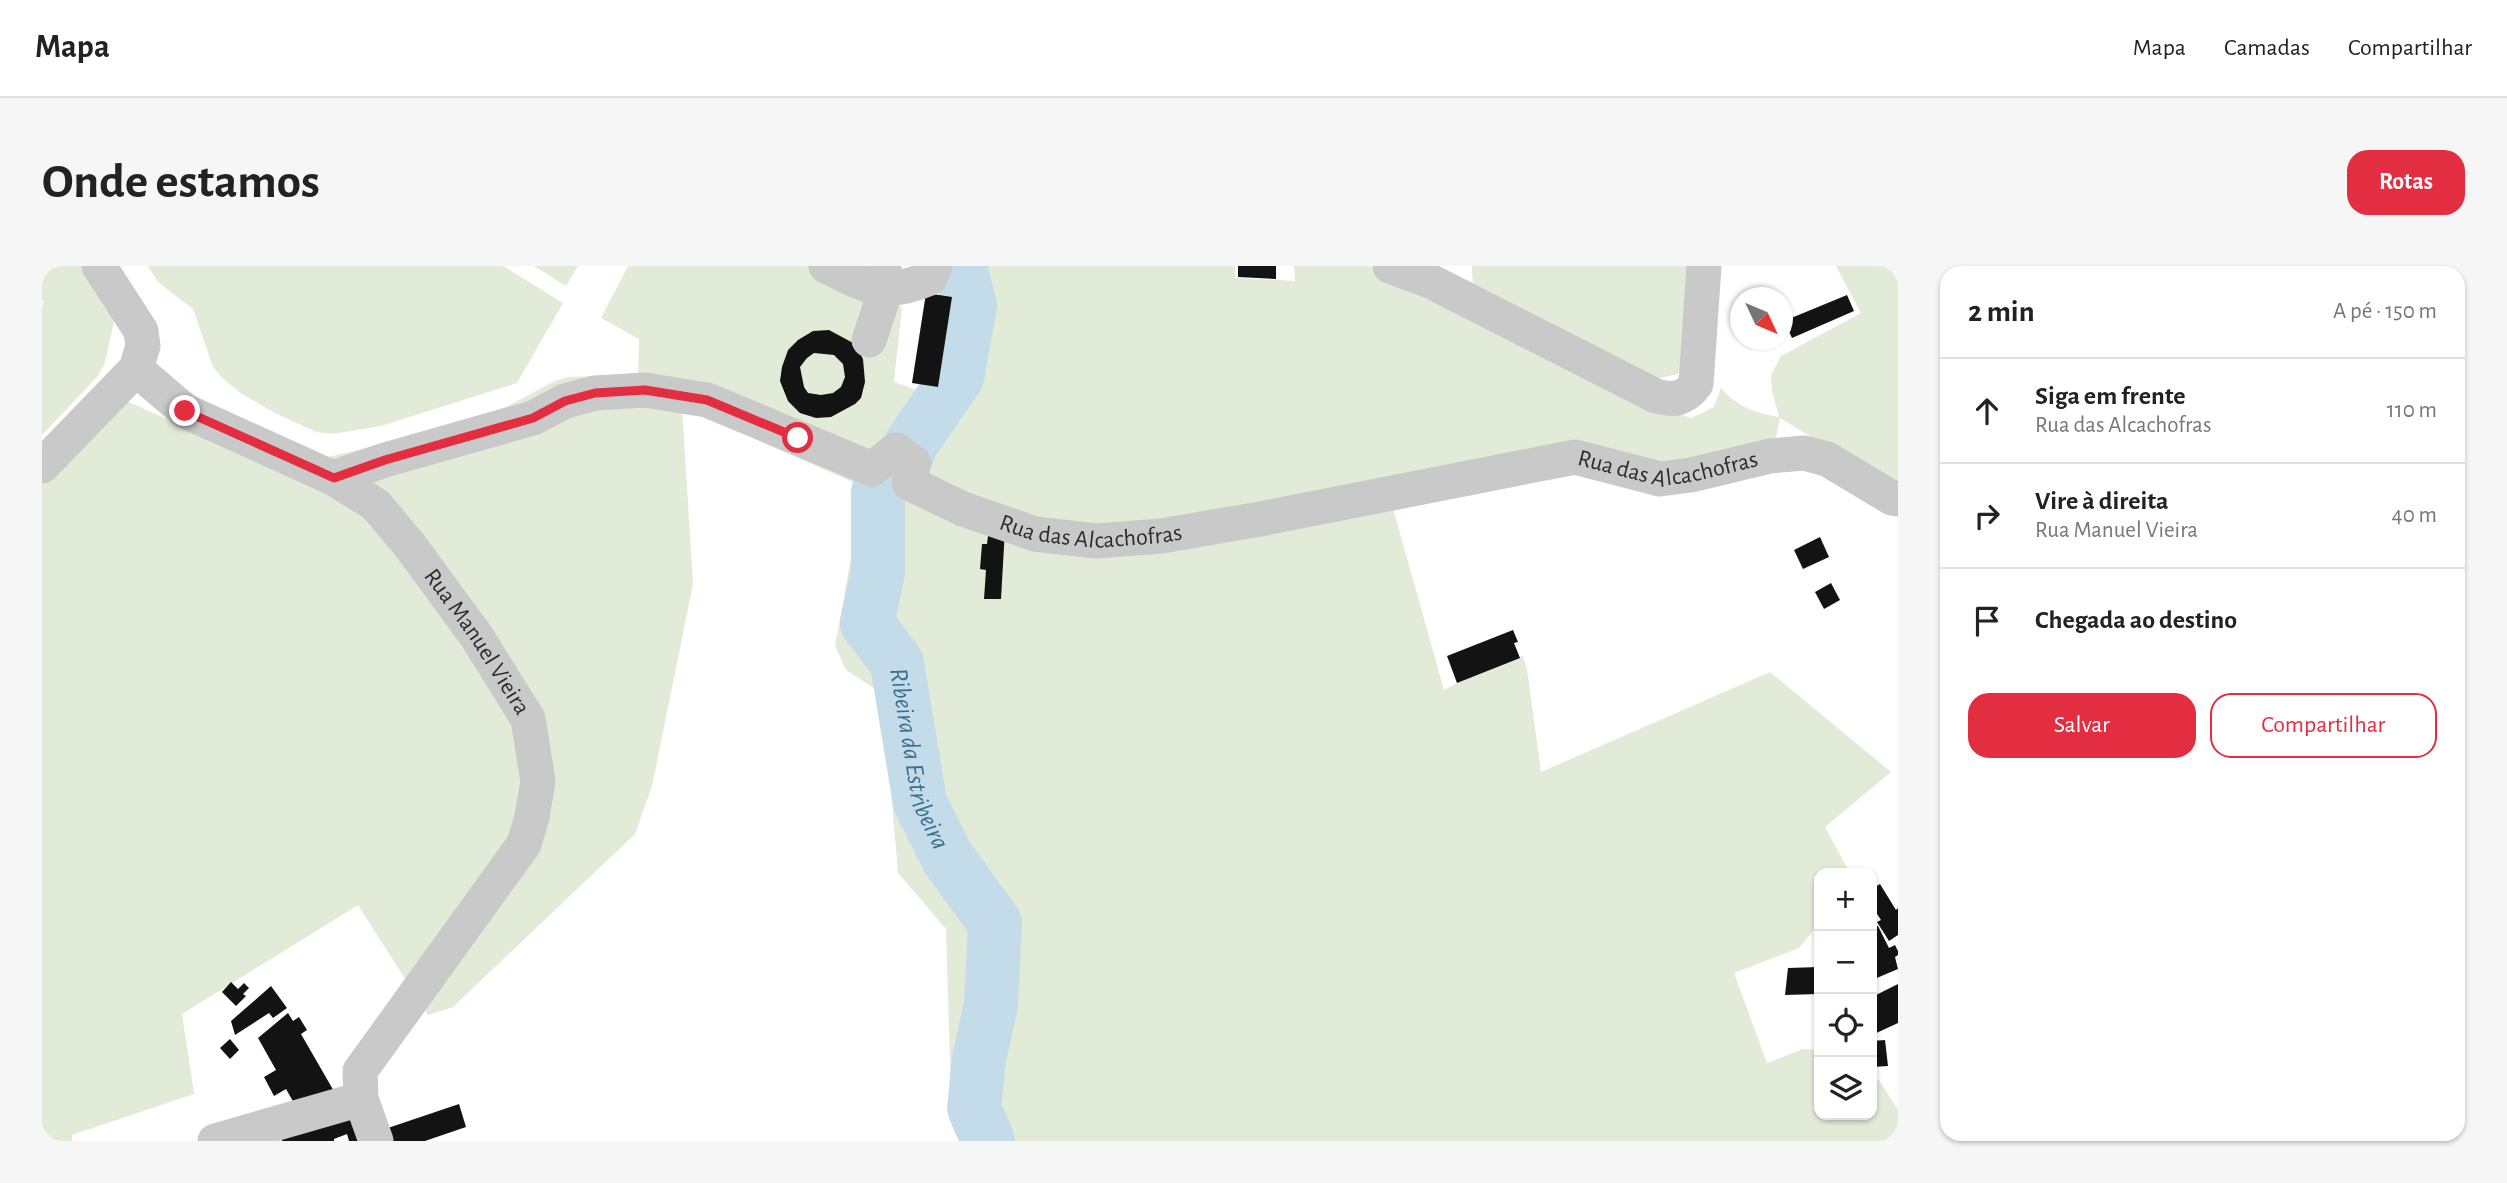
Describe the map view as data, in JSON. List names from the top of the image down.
{
  "streets": {
    "street": ["Rua das Alcachofras", "Rua Manuel Vieira"]
  },
  "crossings": [
    ["Rua das Alcachofras", "Rua Manuel Vieira"]
  ],
  "water": ["Ribeira da Estribeira"],
  "north": "bottom right",
  "page": {
    "header": "Mapa",
    "nav": ["Mapa", "Camadas", "Compartilhar"],
    "buttons": [
      "Rotas",
      ["Salvar", "Compartilhar"]
    ],
    "title": "Onde estamos",
    "heading": ["2 min", "A pé · 150 m"],
    "list": [
      ["Siga em frente", "Rua das Alcachofras", "110 m"],
      ["Vire à direita", "Rua Manuel Vieira", "40 m"],
      "Chegada ao destino"
    ],
    "map_buttons": ["+", "−"]
  }
}
